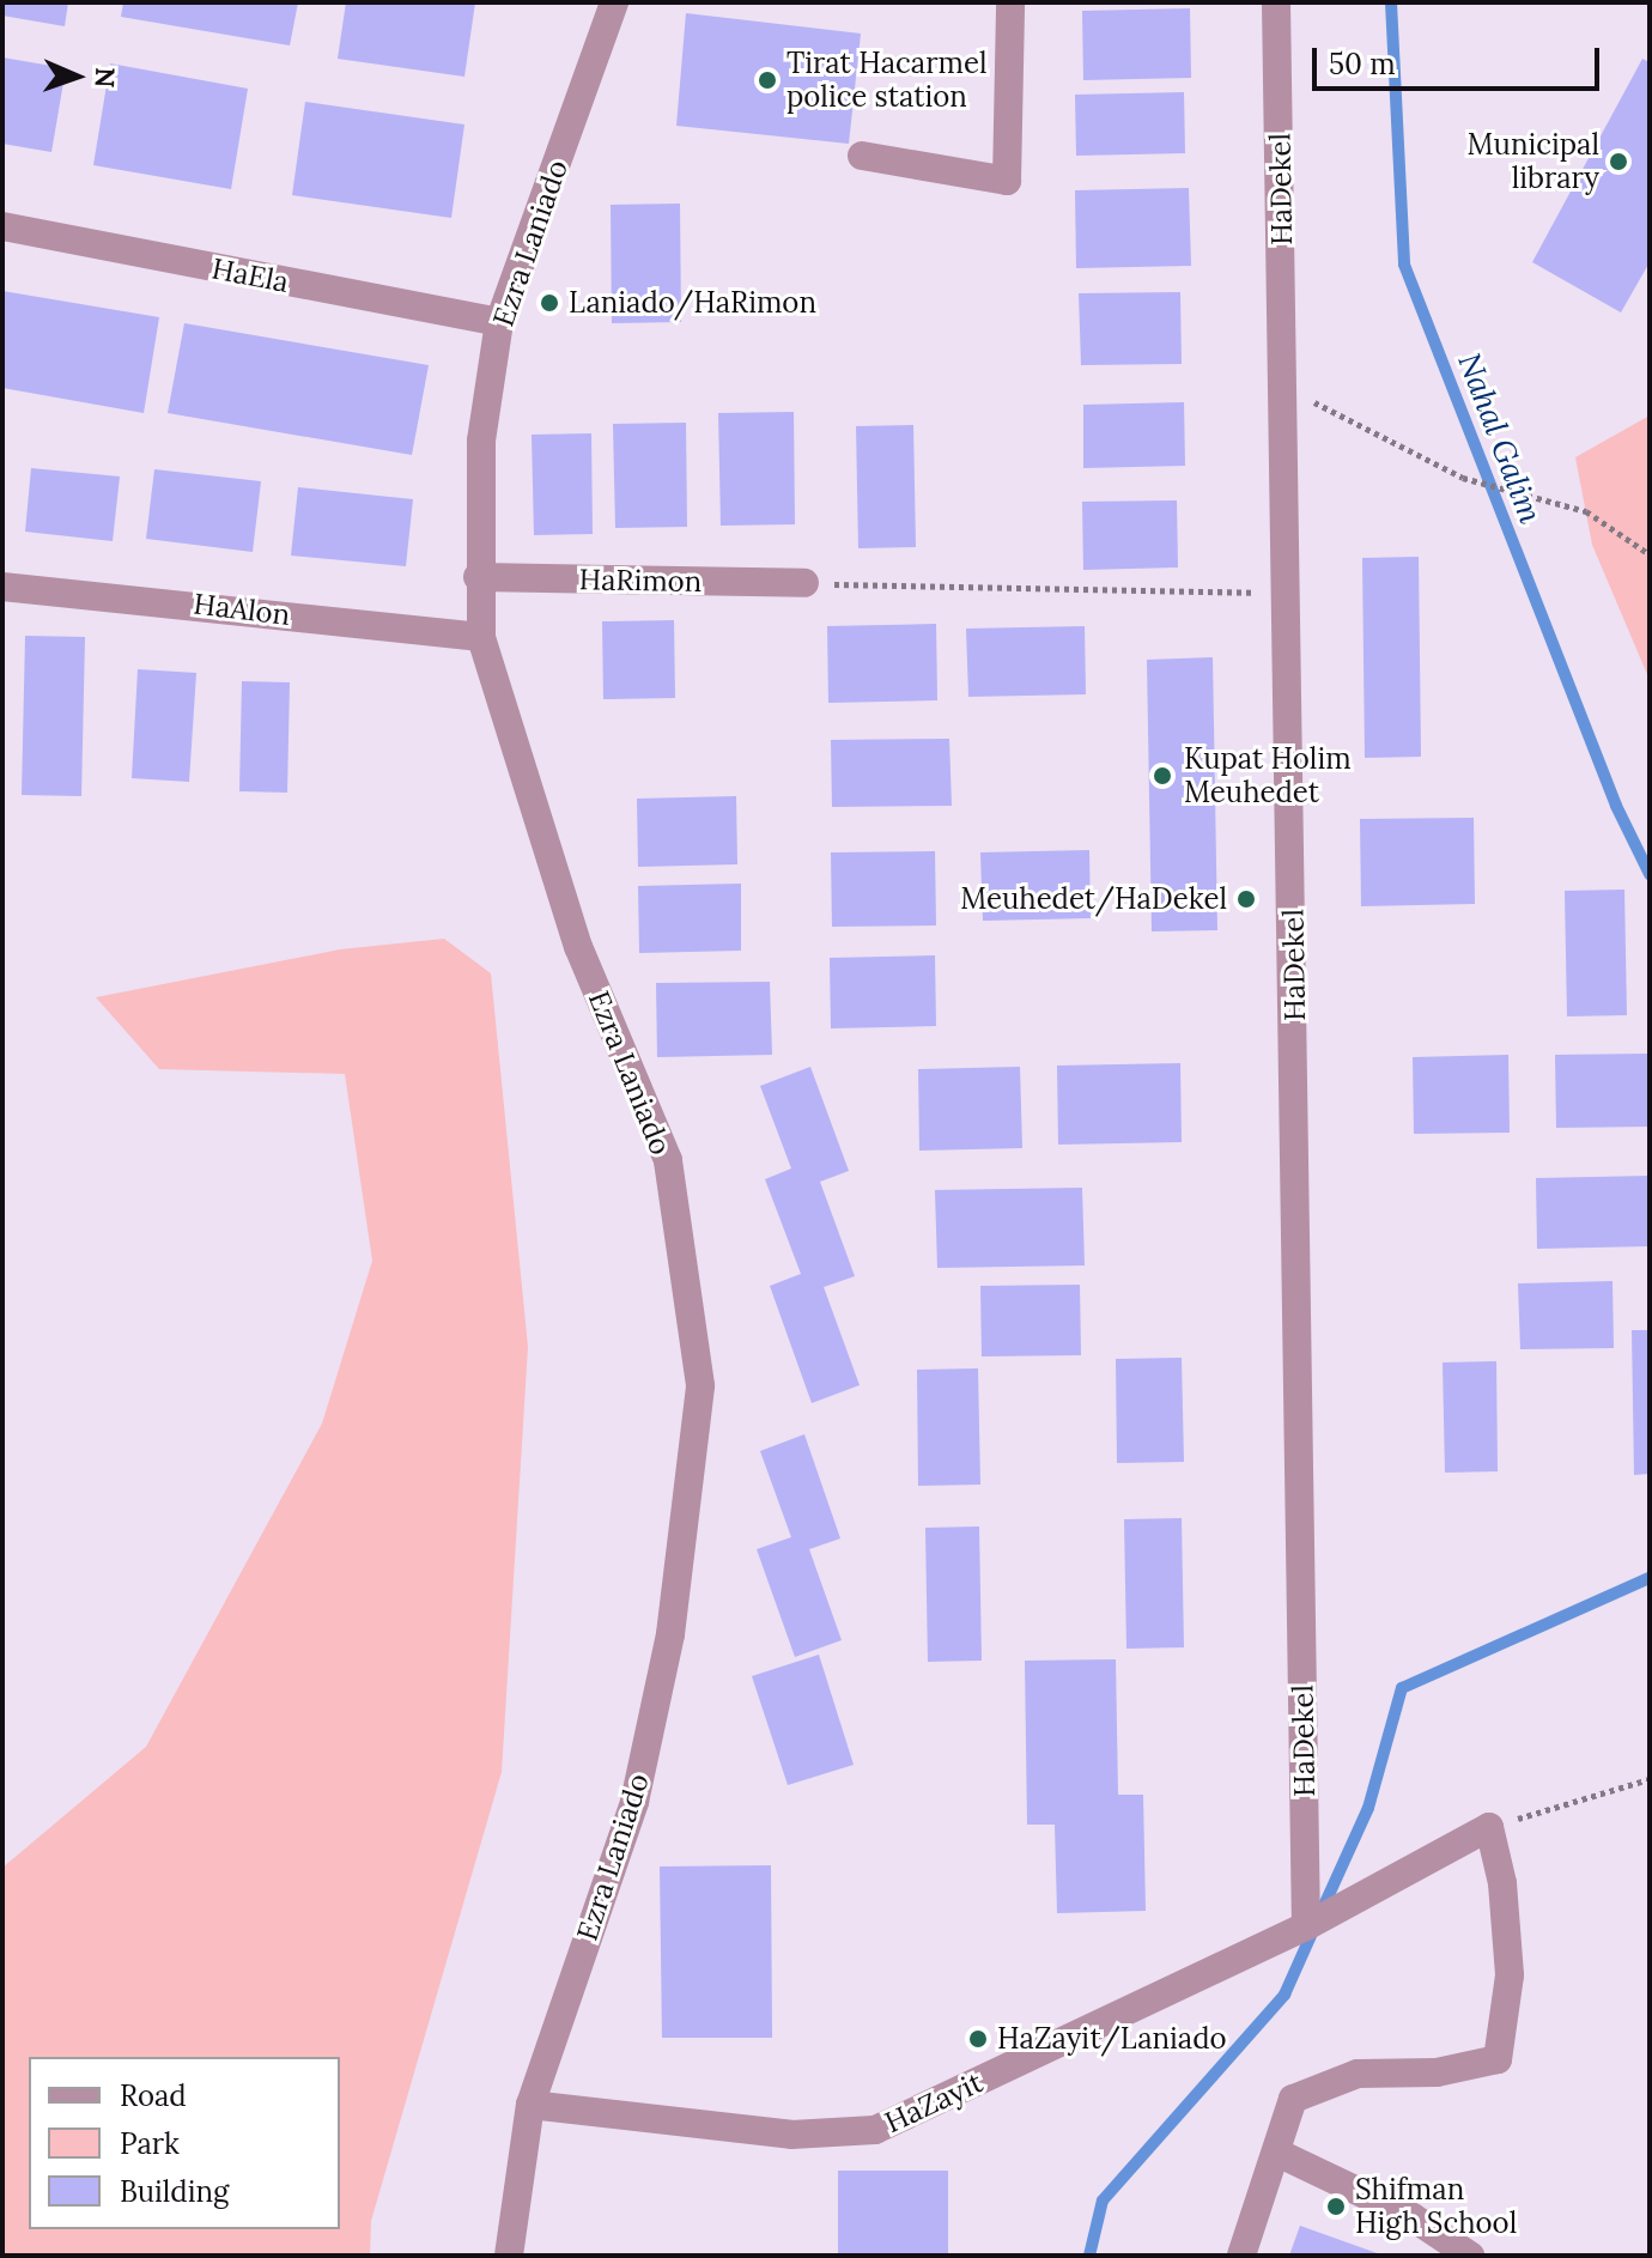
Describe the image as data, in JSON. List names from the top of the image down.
{
  "streets": {
    "street": [
      "HaDekel",
      "Ezra Laniado",
      "HaEla",
      "HaRimon",
      "HaAlon",
      "HaZayit"
    ]
  },
  "crossings": [
    ["HaDekel", "HaZayit"],
    ["Ezra Laniado", "HaEla"],
    ["Ezra Laniado", "HaRimon"],
    ["Ezra Laniado", "HaAlon"],
    ["Ezra Laniado", "HaZayit"]
  ],
  "water": ["Nahal Galim"],
  "places": [
    "Tirat Hacarmel police station",
    "Municipal library",
    "Laniado/HaRimon",
    "Kupat Holim Meuhedet",
    "Meuhedet/HaDekel",
    "HaZayit/Laniado",
    "Shifman High School"
  ],
  "legend": ["Road", "Park", "Building"],
  "scale_bar": "50 m",
  "north": "right"
}
